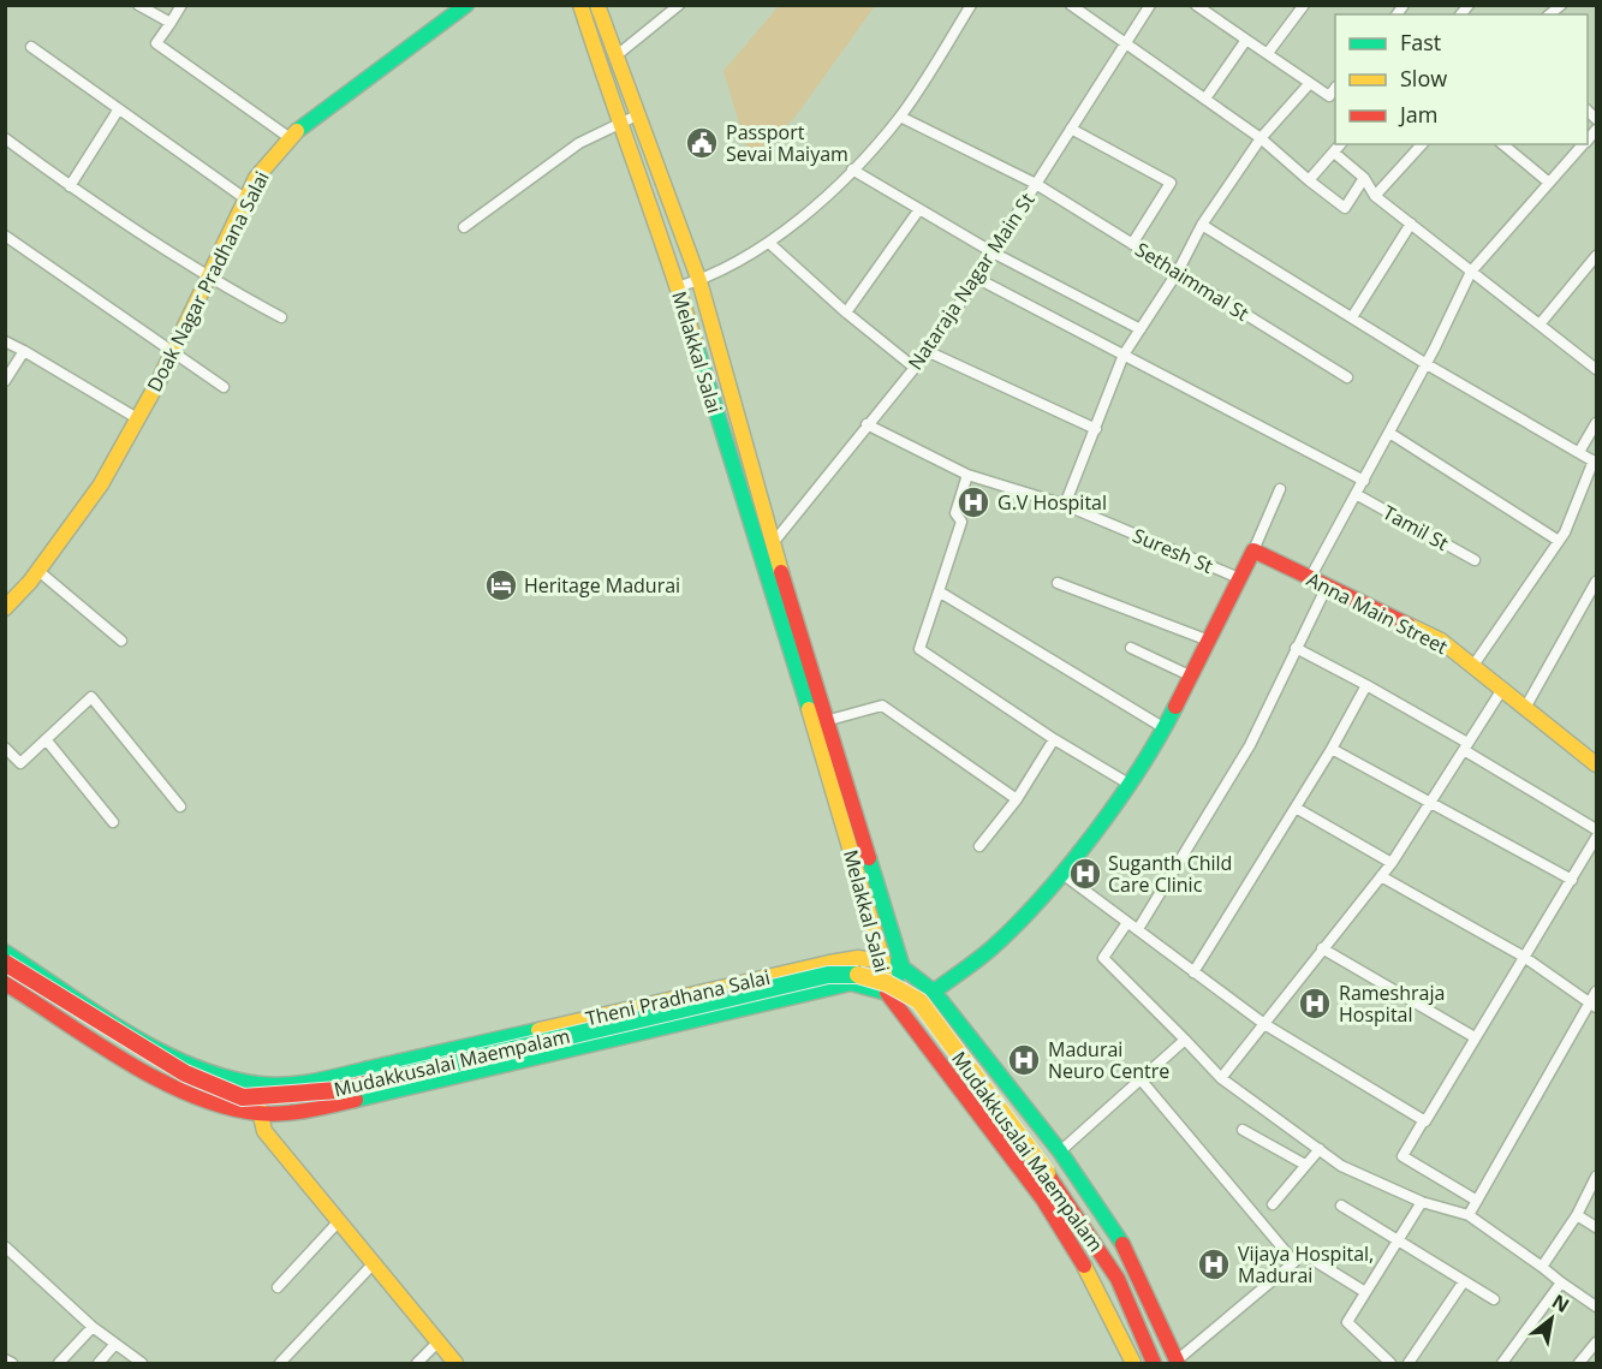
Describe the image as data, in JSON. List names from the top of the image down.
{
  "streets": {
    "main road": [
      "Doak Nagar Pradhana Salai",
      "Melakkal Salai",
      "Anna Main Street",
      "Theni Pradhana Salai",
      "Mudakkusalai Maempalam"
    ],
    "street": [
      "Nataraja Nagar Main St",
      "Sethaimmal St",
      "Tamil St",
      "Suresh St"
    ]
  },
  "crossings": [
    ["Nataraja Nagar Main St", "Sethaimmal St"],
    ["Nataraja Nagar Main St", "Melakkal Salai"],
    ["Nataraja Nagar Main St", "Suresh St"],
    ["Melakkal Salai", "Theni Pradhana Salai"]
  ],
  "places": {
    "public building": ["Passport Sevai Maiyam"],
    "hospital": [
      "G.V Hospital",
      "Suganth Child Care Clinic",
      "Rameshraja Hospital",
      "Madurai Neuro Centre",
      "Vijaya Hospital, Madurai"
    ],
    "hotel": ["Heritage Madurai"]
  },
  "legend": ["Fast", "Slow", "Jam"],
  "north": "top right"
}
